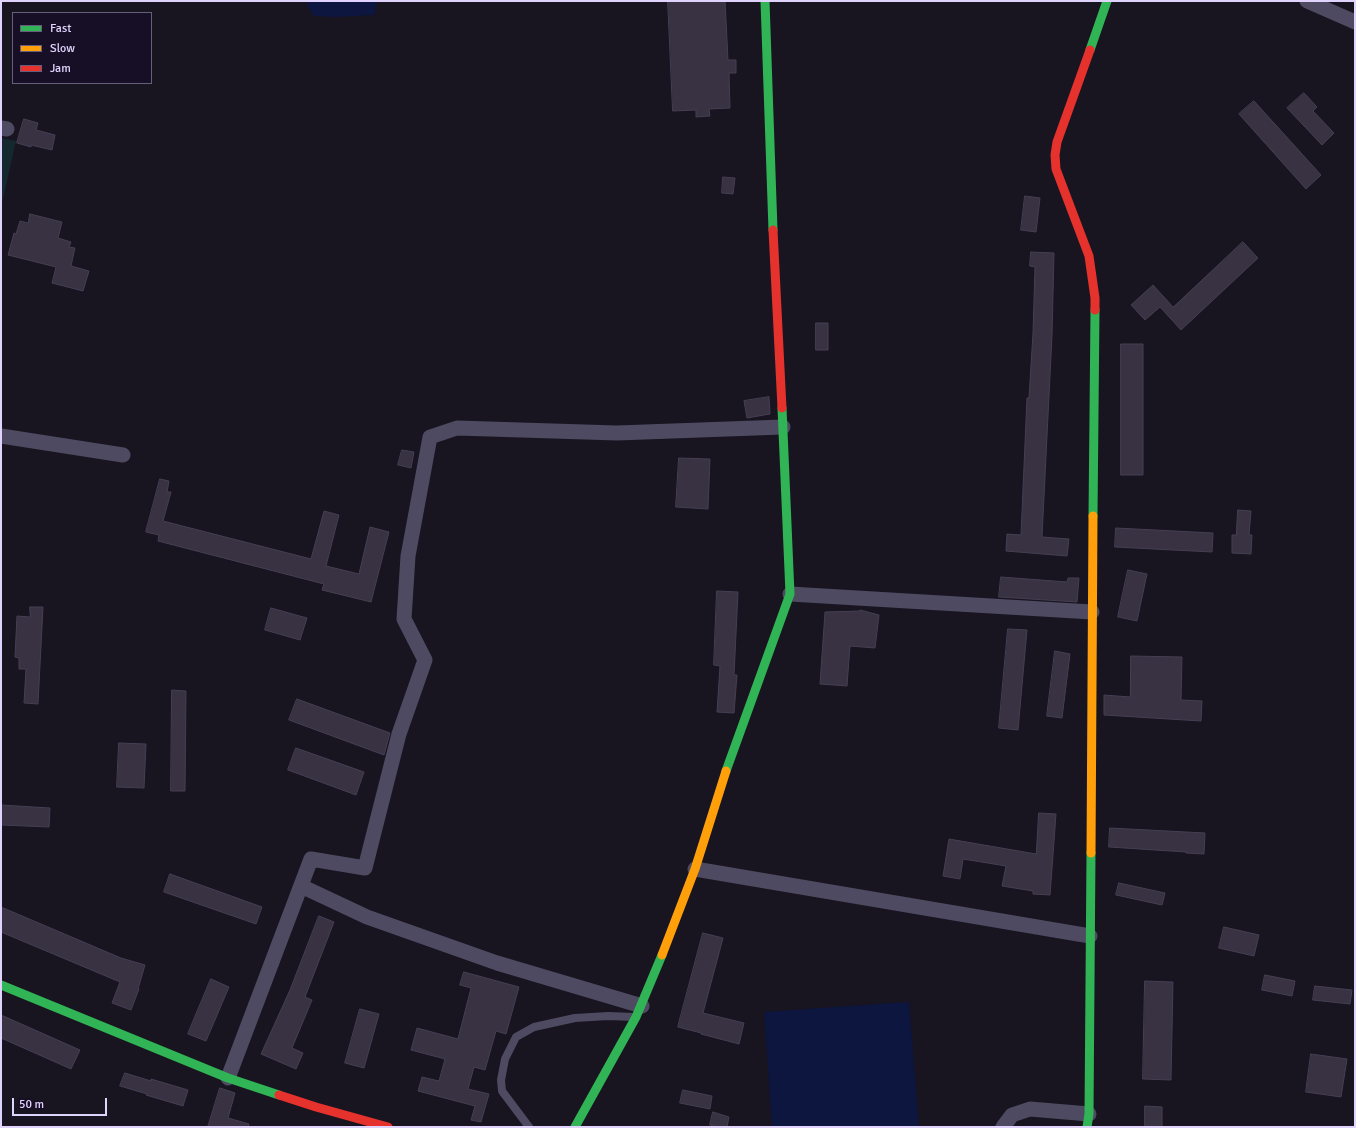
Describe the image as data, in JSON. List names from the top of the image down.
{
  "legend": ["Fast", "Slow", "Jam"],
  "scale_bar": "50 m"
}
